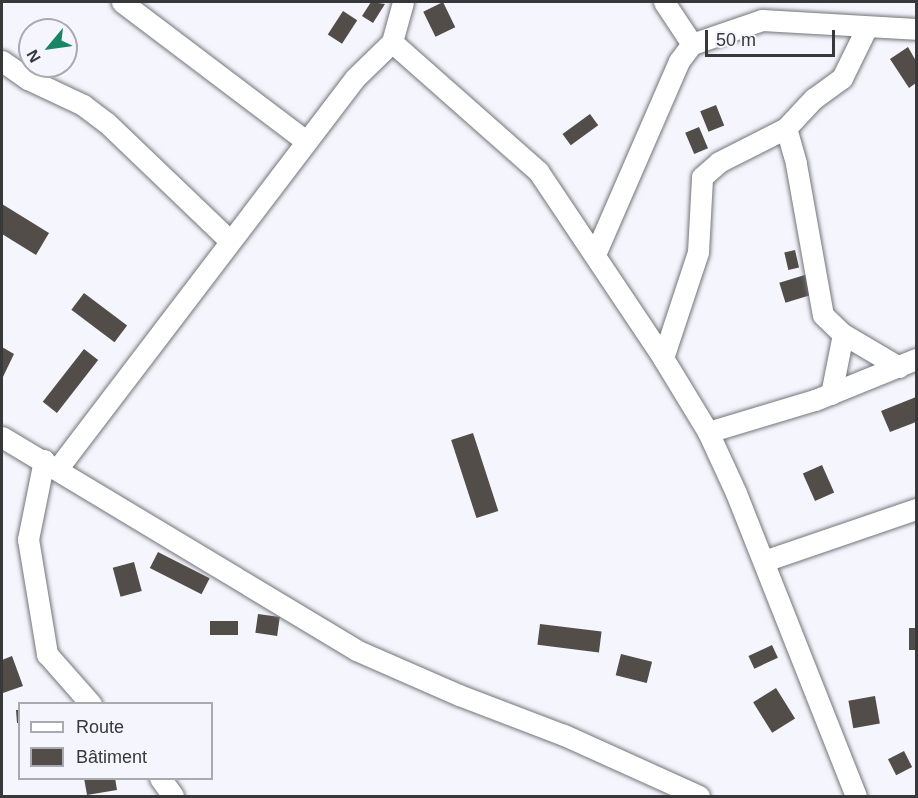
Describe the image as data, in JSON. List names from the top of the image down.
{
  "legend": ["Route", "Bâtiment"],
  "scale_bar": "50 m",
  "north": "bottom left"
}
